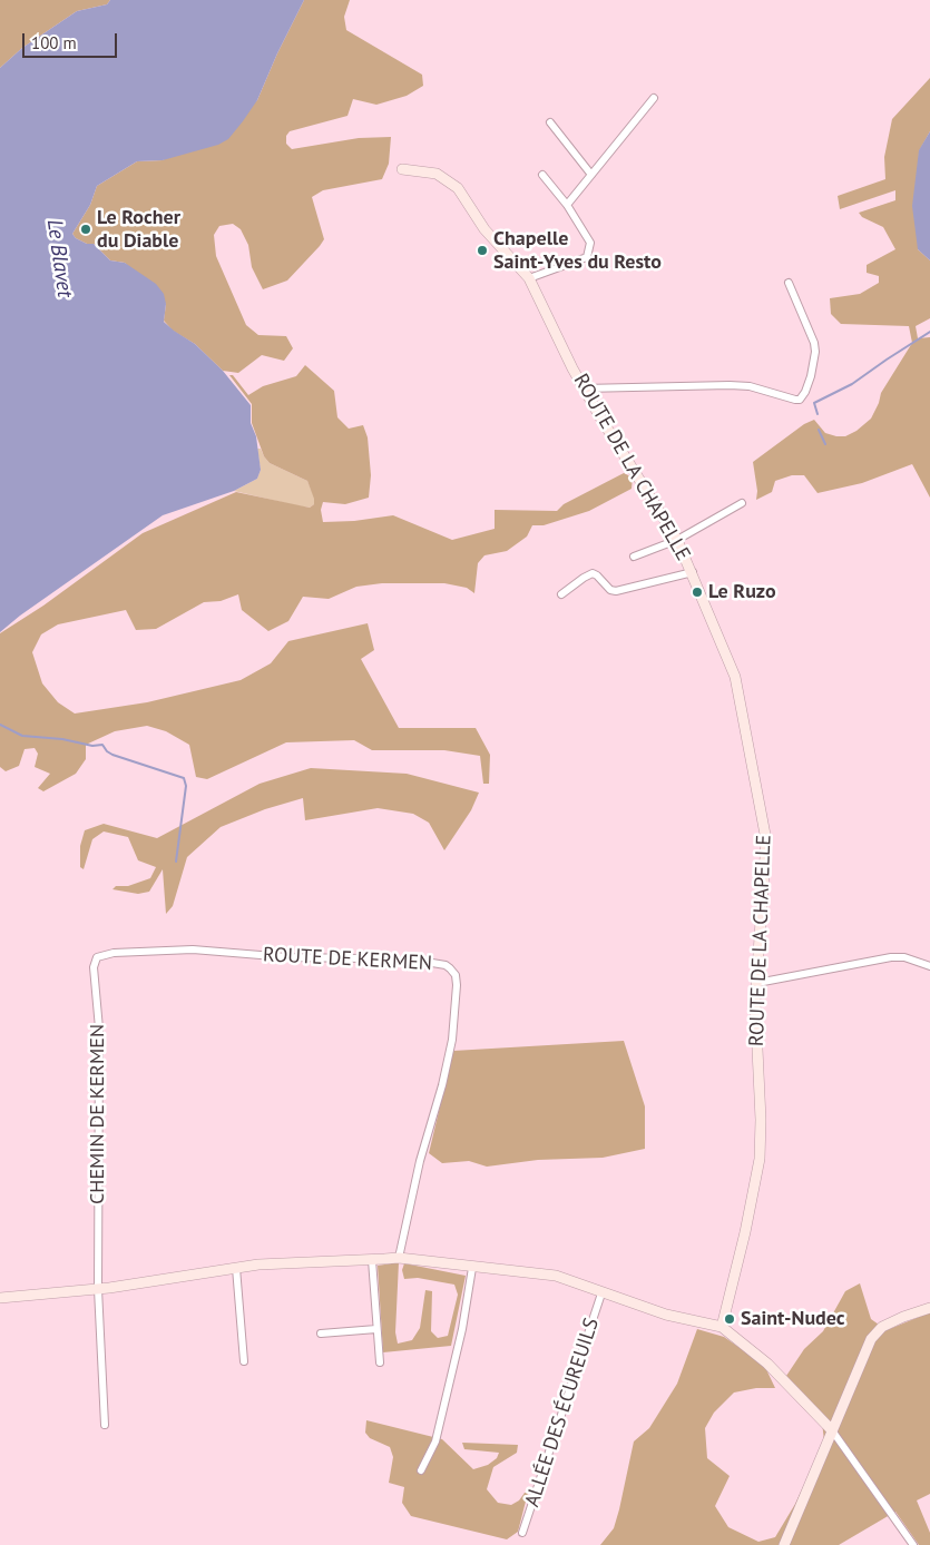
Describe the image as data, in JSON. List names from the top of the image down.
{
  "streets": {
    "street": [
      "ROUTE DE LA CHAPELLE",
      "ROUTE DE KERMEN",
      "CHEMIN DE KERMEN",
      "ALLÉE DES ÉCUREUILS"
    ]
  },
  "crossings": [
    ["ROUTE DE KERMEN", "CHEMIN DE KERMEN"]
  ],
  "water": ["Le Blavet"],
  "places": [
    "Le Rocher du Diable",
    "Chapelle Saint-Yves du Resto",
    "Le Ruzo",
    "Saint-Nudec"
  ],
  "scale_bar": "100 m"
}
